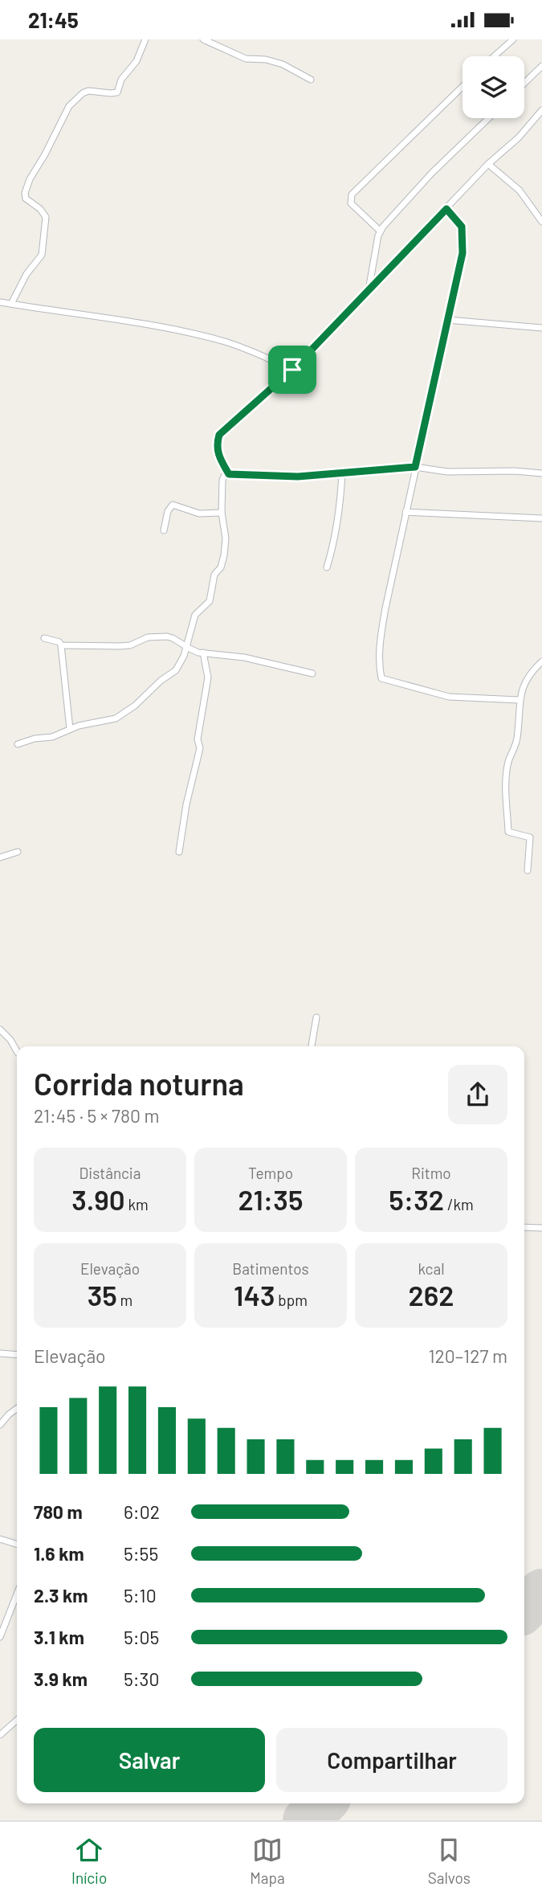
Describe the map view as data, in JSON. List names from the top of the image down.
{
  "page": {
    "status": "21:45",
    "heading": ["Corrida noturna", "21:45 · 5 × 780 m"],
    "stats": [
      ["Distância", "3.90 km"],
      ["Tempo", "21:35"],
      ["Ritmo", "5:32 /km"],
      ["Elevação", "35 m"],
      ["Batimentos", "143 bpm"],
      ["kcal", "262"]
    ],
    "chart": ["Elevação", "120–127 m"],
    "list": [
      {
        "name": "780 m",
        "note": "6:02"
      },
      {
        "name": "1.6 km",
        "note": "5:55"
      },
      {
        "name": "2.3 km",
        "note": "5:10"
      },
      {
        "name": "3.1 km",
        "note": "5:05"
      },
      {
        "name": "3.9 km",
        "note": "5:30"
      }
    ],
    "buttons": ["Salvar", "Compartilhar"],
    "tabs": ["Início", "Mapa", "Salvos"]
  }
}
